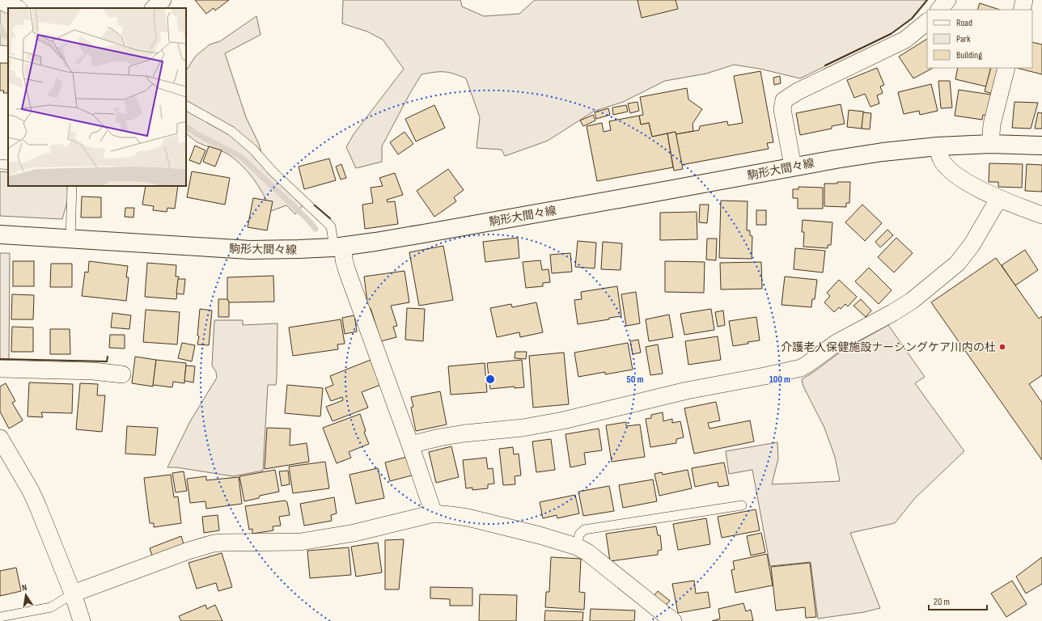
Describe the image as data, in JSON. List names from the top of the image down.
{
  "streets": {
    "main road": ["駒形大間々線"]
  },
  "places": ["介護老人保健施設ナーシングケア川内の杜"],
  "legend": ["Road", "Park", "Building"],
  "scale_bar": "20 m",
  "north": "top",
  "rings": ["50 m", "100 m"]
}
